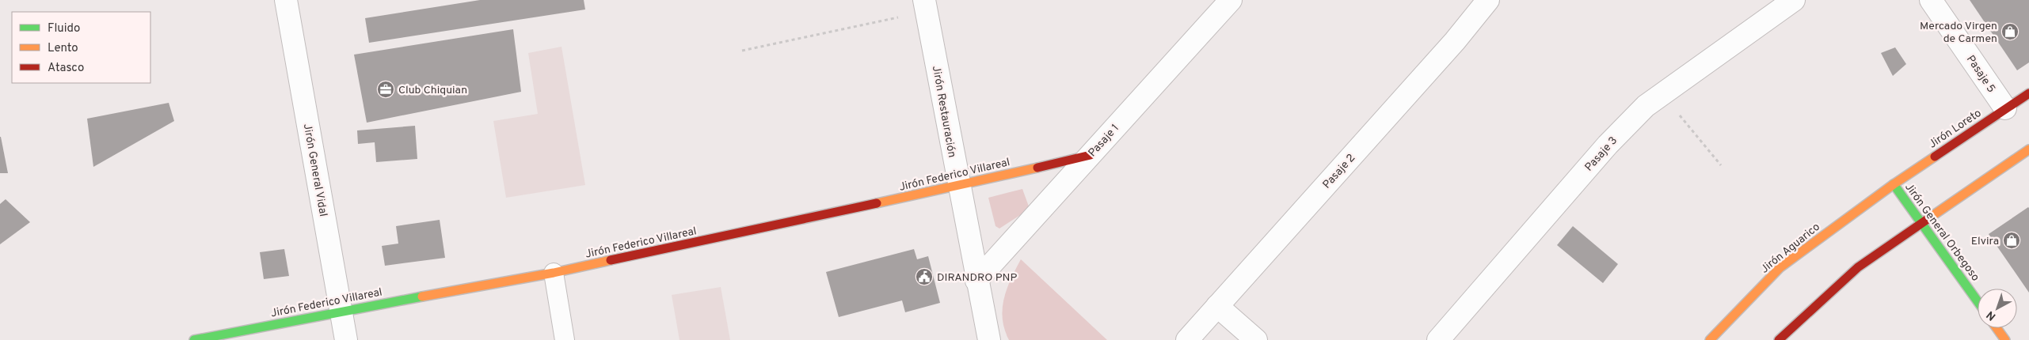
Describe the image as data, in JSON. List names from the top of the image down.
{
  "streets": {
    "street": [
      "Pasaje 5",
      "Jirón Restauración",
      "Jirón Loreto",
      "Pasaje 1",
      "Pasaje 3",
      "Jirón General Vidal",
      "Pasaje 2",
      "Jirón Federico Villareal",
      "Jirón General Orbegoso",
      "Jirón Aguarico"
    ]
  },
  "crossings": [
    ["Pasaje 5", "Jirón Loreto"],
    ["Jirón Restauración", "Pasaje 1"],
    ["Jirón Restauración", "Jirón Federico Villareal"],
    ["Jirón Loreto", "Jirón General Orbegoso"],
    ["Jirón Loreto", "Jirón Aguarico"],
    ["Pasaje 1", "Jirón Federico Villareal"],
    ["Jirón General Vidal", "Jirón Federico Villareal"],
    ["Jirón General Orbegoso", "Jirón Aguarico"]
  ],
  "places": {
    "shop": ["Mercado Virgen de Carmen", "Elvira"],
    "office": ["Club Chiquian"],
    "public building": ["DIRANDRO PNP"]
  },
  "legend": ["Fluido", "Lento", "Atasco"],
  "north": "bottom left"
}
